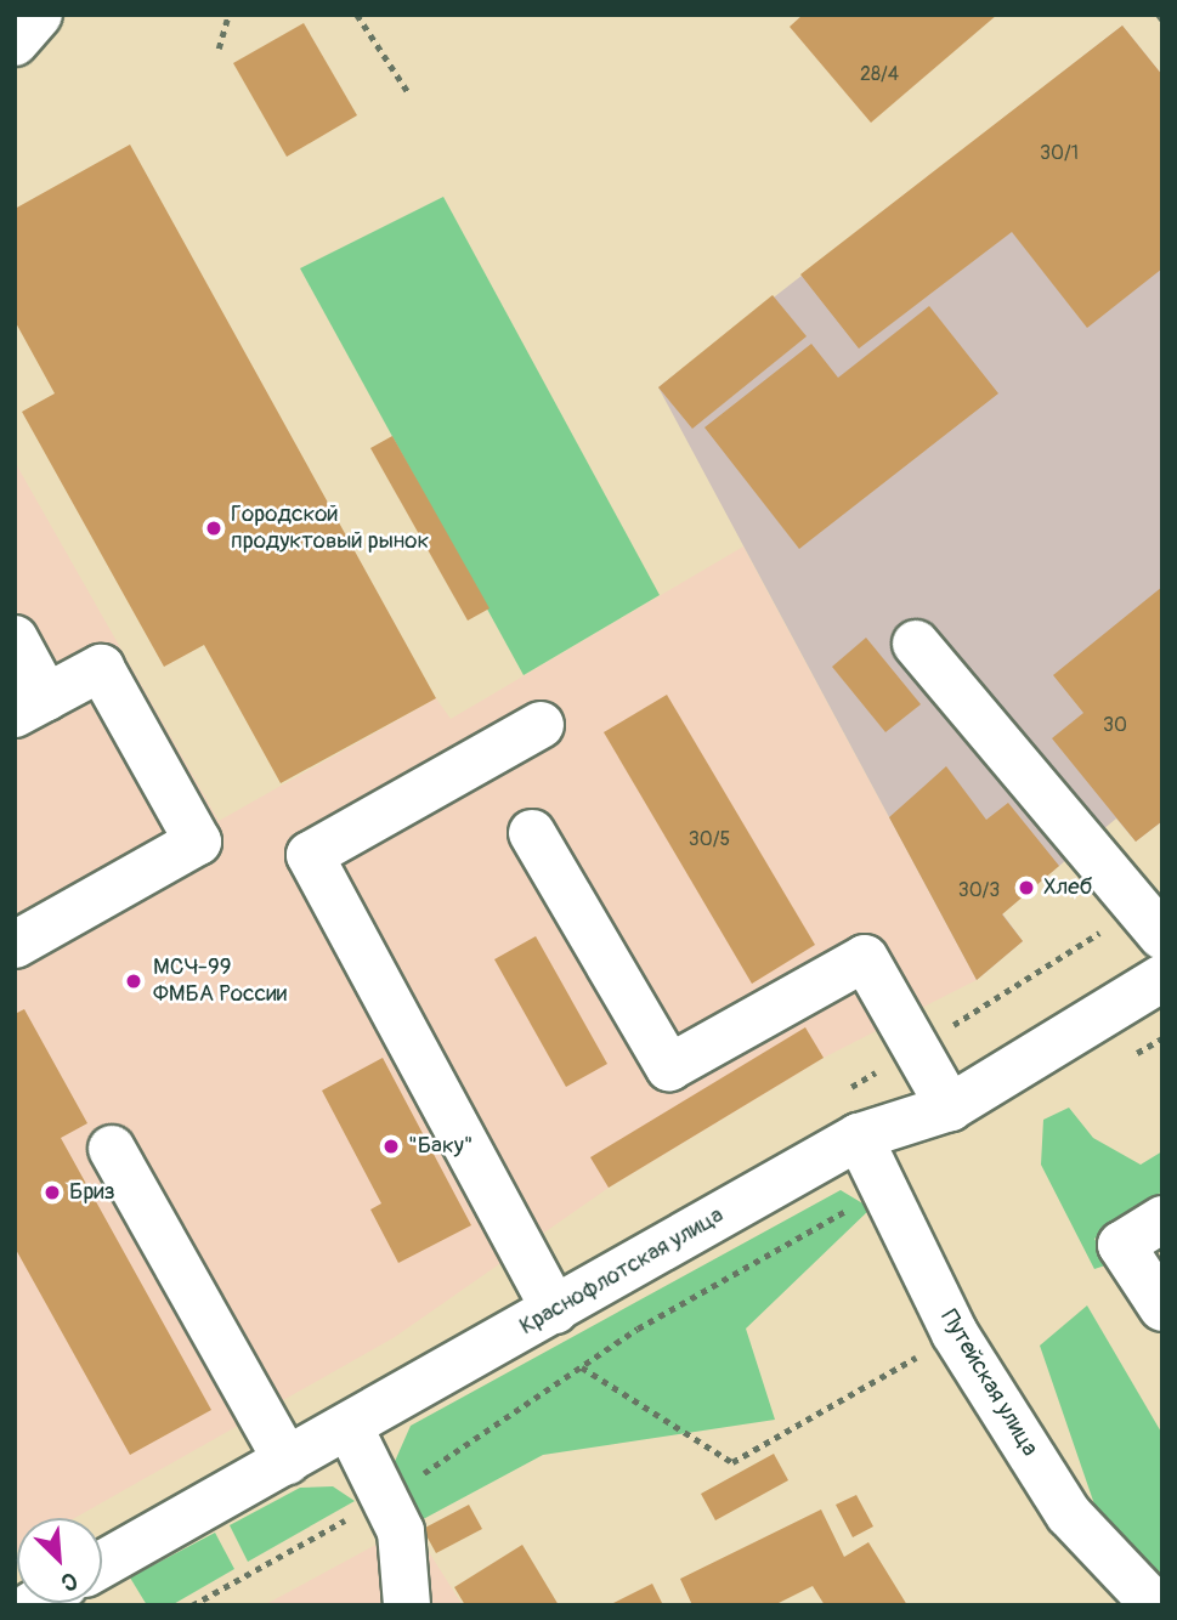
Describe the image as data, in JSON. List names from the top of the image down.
{
  "streets": {
    "street": ["Краснофлотская улица", "Путейская улица"]
  },
  "crossings": [
    ["Краснофлотская улица", "Путейская улица"]
  ],
  "places": [
    "Городской продуктовый рынок",
    "Хлеб",
    "МСЧ-99 ФМБА России",
    "\"Баку\"",
    "Бриз"
  ],
  "house_numbers": [
    "28/4",
    "30/1",
    "30",
    "30/5",
    "30/3"
  ],
  "north": "bottom right"
}
